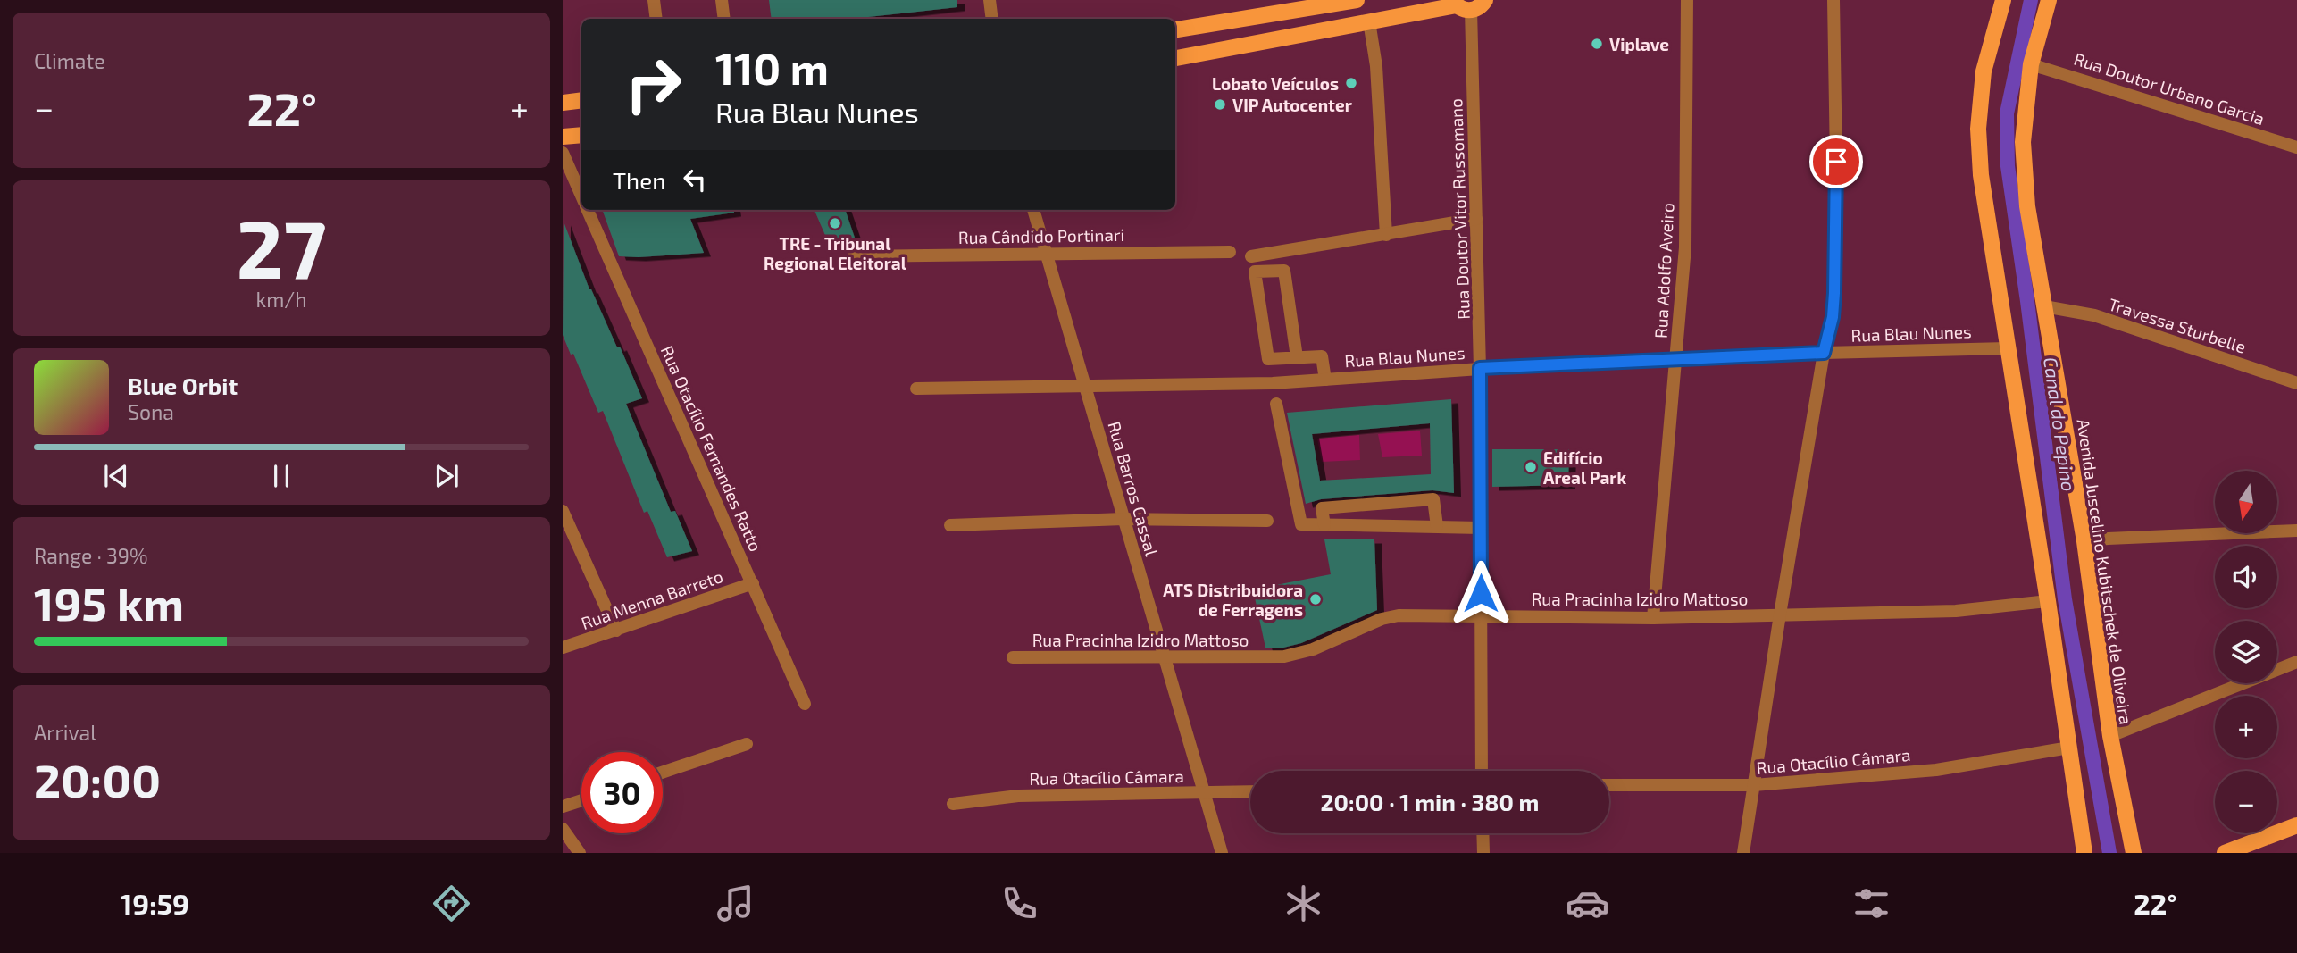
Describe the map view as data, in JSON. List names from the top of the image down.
{
  "streets": {
    "main road": ["Avenida Juscelino Kubitschek de Oliveira"],
    "street": [
      "Rua Doutor Urbano Garcia",
      "Rua Doutor Vitor Russomano",
      "Rua Cândido Portinari",
      "Rua Adolfo Aveiro",
      "Travessa Sturbelle",
      "Rua Blau Nunes",
      "Rua Otacílio Fernandes Ratto",
      "Rua Barros Cassal",
      "Rua Pracinha Izidro Mattoso",
      "Rua Menna Barreto",
      "Rua Otacílio Câmara"
    ]
  },
  "crossings": [
    ["Rua Doutor Urbano Garcia", "Avenida Juscelino Kubitschek de Oliveira"],
    ["Rua Doutor Vitor Russomano", "Rua Blau Nunes"],
    ["Rua Doutor Vitor Russomano", "Rua Pracinha Izidro Mattoso"],
    ["Rua Cândido Portinari", "Rua Barros Cassal"],
    ["Rua Adolfo Aveiro", "Rua Blau Nunes"],
    ["Rua Adolfo Aveiro", "Rua Pracinha Izidro Mattoso"],
    ["Travessa Sturbelle", "Avenida Juscelino Kubitschek de Oliveira"],
    ["Rua Blau Nunes", "Rua Barros Cassal"],
    ["Rua Otacílio Fernandes Ratto", "Rua Menna Barreto"],
    ["Rua Barros Cassal", "Rua Pracinha Izidro Mattoso"],
    ["Rua Barros Cassal", "Rua Otacílio Câmara"]
  ],
  "water": ["Canal do Pepino"],
  "places": [
    "Viplave",
    "Lobato Veículos",
    "VIP Autocenter",
    "TRE - Tribunal Regional Eleitoral",
    "Edifício Areal Park",
    "ATS Distribuidora de Ferragens"
  ],
  "north": "bottom",
  "page": {
    "tile": [
      "Climate",
      ["27", "km/h"],
      ["Range · 39%", "195 km"],
      ["Arrival", "20:00"]
    ],
    "turn": ["110 m", "Rua Blau Nunes"],
    "heat": ["−", "22°", "+"],
    "then": "Then",
    "song": ["Blue Orbit", "Sona"],
    "map_buttons": ["+", "−"],
    "limit": "30",
    "trip": "20:00 · 1 min · 380 m",
    "tabs": ["19:59", "22°"]
  }
}
